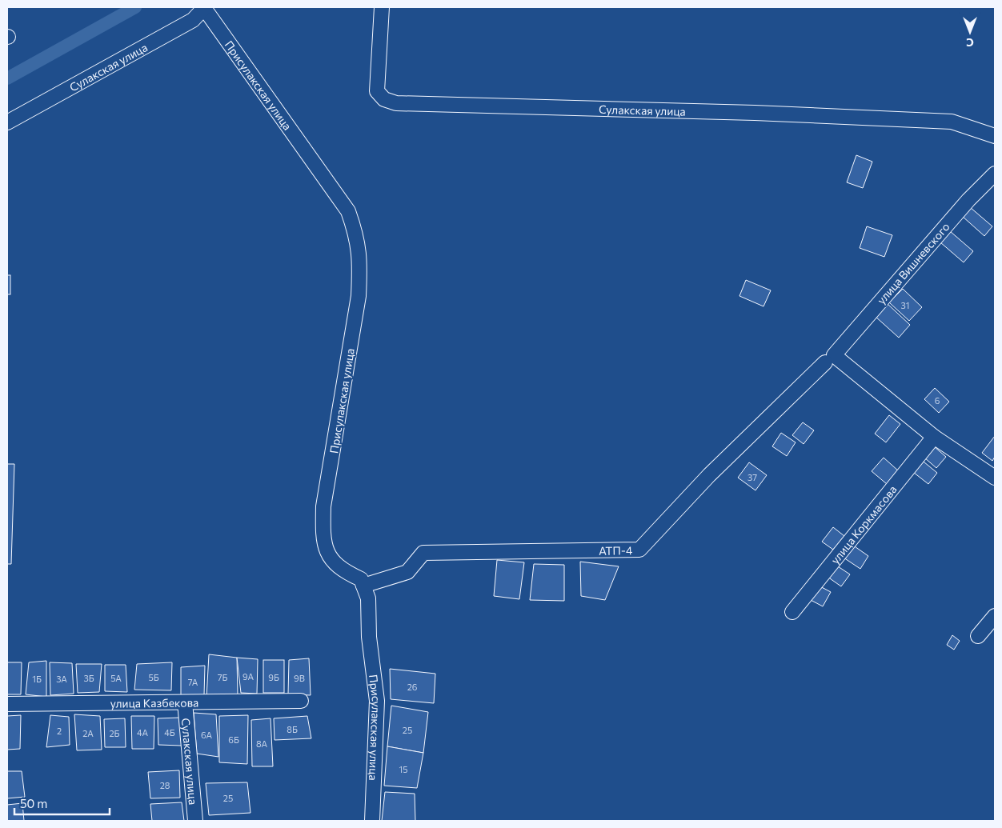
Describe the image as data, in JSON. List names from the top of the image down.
{
  "streets": {
    "street": [
      "Сулакская улица",
      "Присулакская улица",
      "улица Вишневского",
      "улица Коркмасова",
      "АТП-4",
      "улица Казбекова"
    ]
  },
  "crossings": [
    ["Сулакская улица", "Присулакская улица"],
    ["Сулакская улица", "улица Казбекова"],
    ["Присулакская улица", "АТП-4"],
    ["улица Вишневского", "АТП-4"]
  ],
  "house_numbers": [
    "31",
    "6",
    "37",
    "9А",
    "5Б",
    "7Б",
    "9Б",
    "3Б",
    "5А",
    "9В",
    "1Б",
    "3А",
    "7А",
    "26",
    "8Б",
    "25",
    "2",
    "4А",
    "4Б",
    "2А",
    "2Б",
    "6А",
    "6Б",
    "8А",
    "15",
    "28",
    "25"
  ],
  "scale_bar": "50 m",
  "north": "bottom"
}
